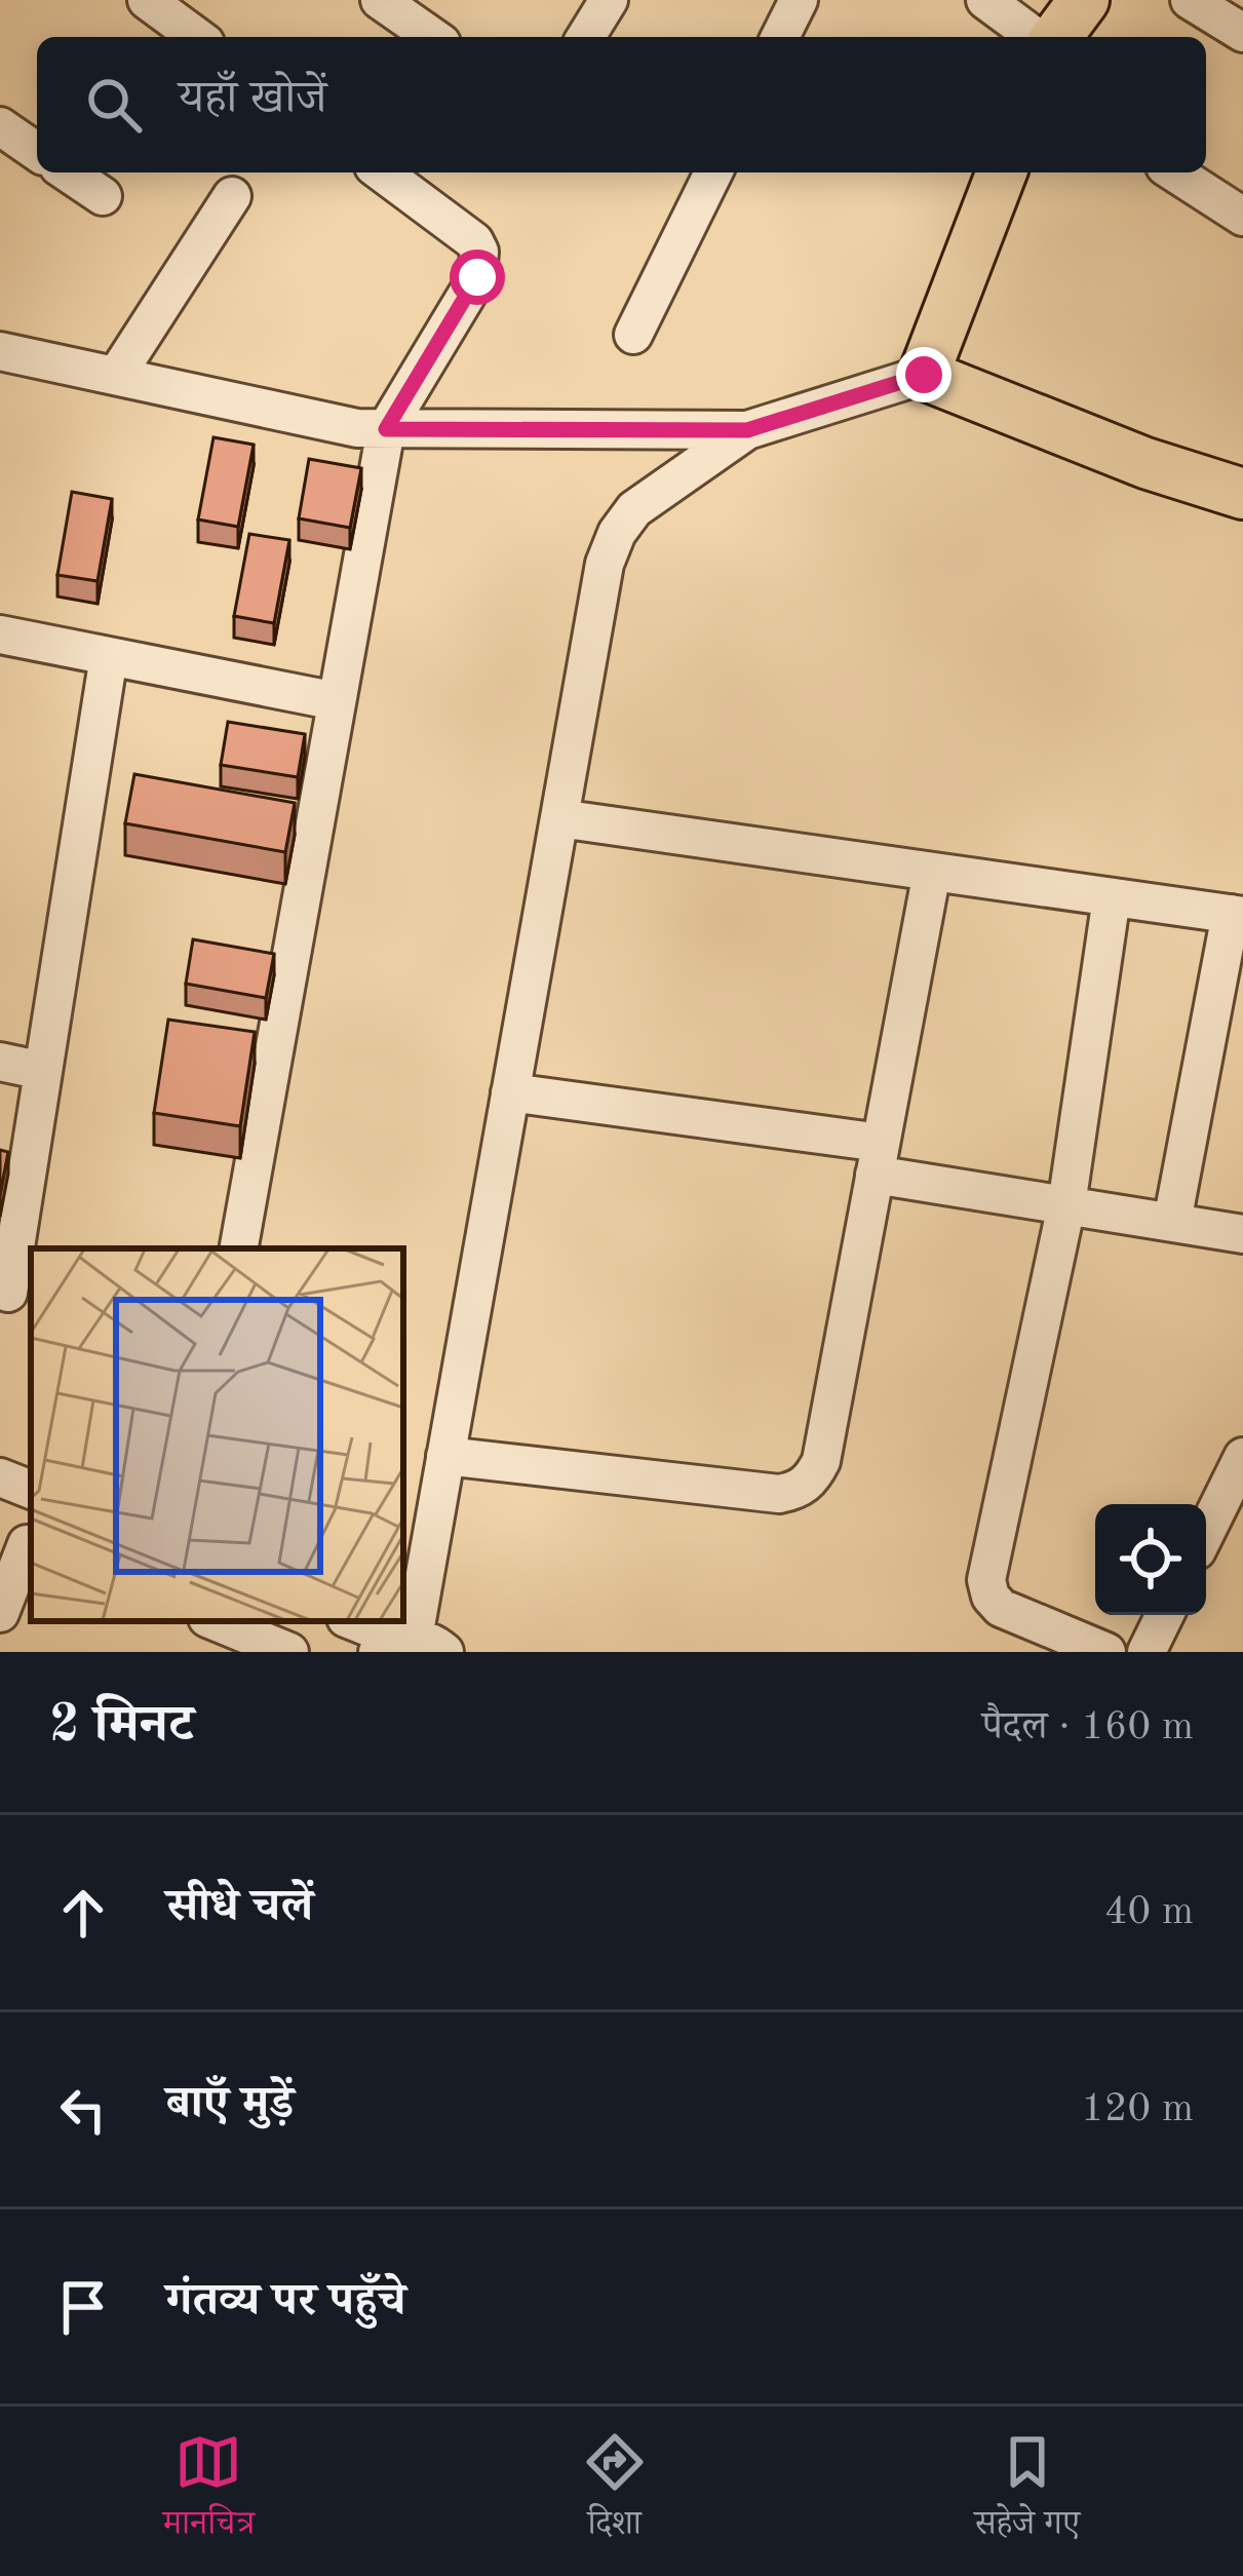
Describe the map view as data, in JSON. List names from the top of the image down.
{
  "page": {
    "search": "यहाँ खोजें",
    "heading": ["2 मिनट", "पैदल · 160 m"],
    "list": [
      ["सीधे चलें", "40 m"],
      ["बाएँ मुड़ें", "120 m"],
      "गंतव्य पर पहुँचे"
    ],
    "nav": ["मानचित्र", "दिशा", "सहेजे गए"]
  }
}
